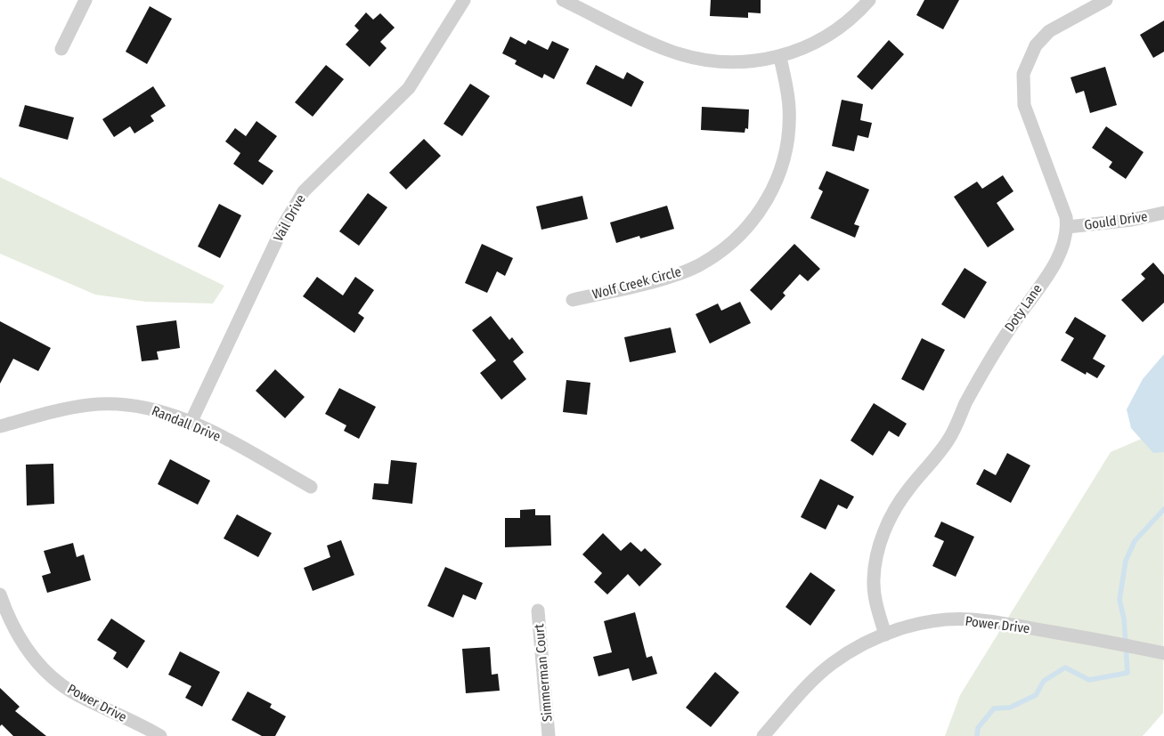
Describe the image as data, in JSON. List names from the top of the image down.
{
  "streets": {
    "street": [
      "Vail Drive",
      "Gould Drive",
      "Wolf Creek Circle",
      "Doty Lane",
      "Randall Drive",
      "Power Drive",
      "Simmerman Court"
    ]
  },
  "crossings": [
    ["Vail Drive", "Randall Drive"],
    ["Gould Drive", "Doty Lane"],
    ["Doty Lane", "Power Drive"]
  ]
}
